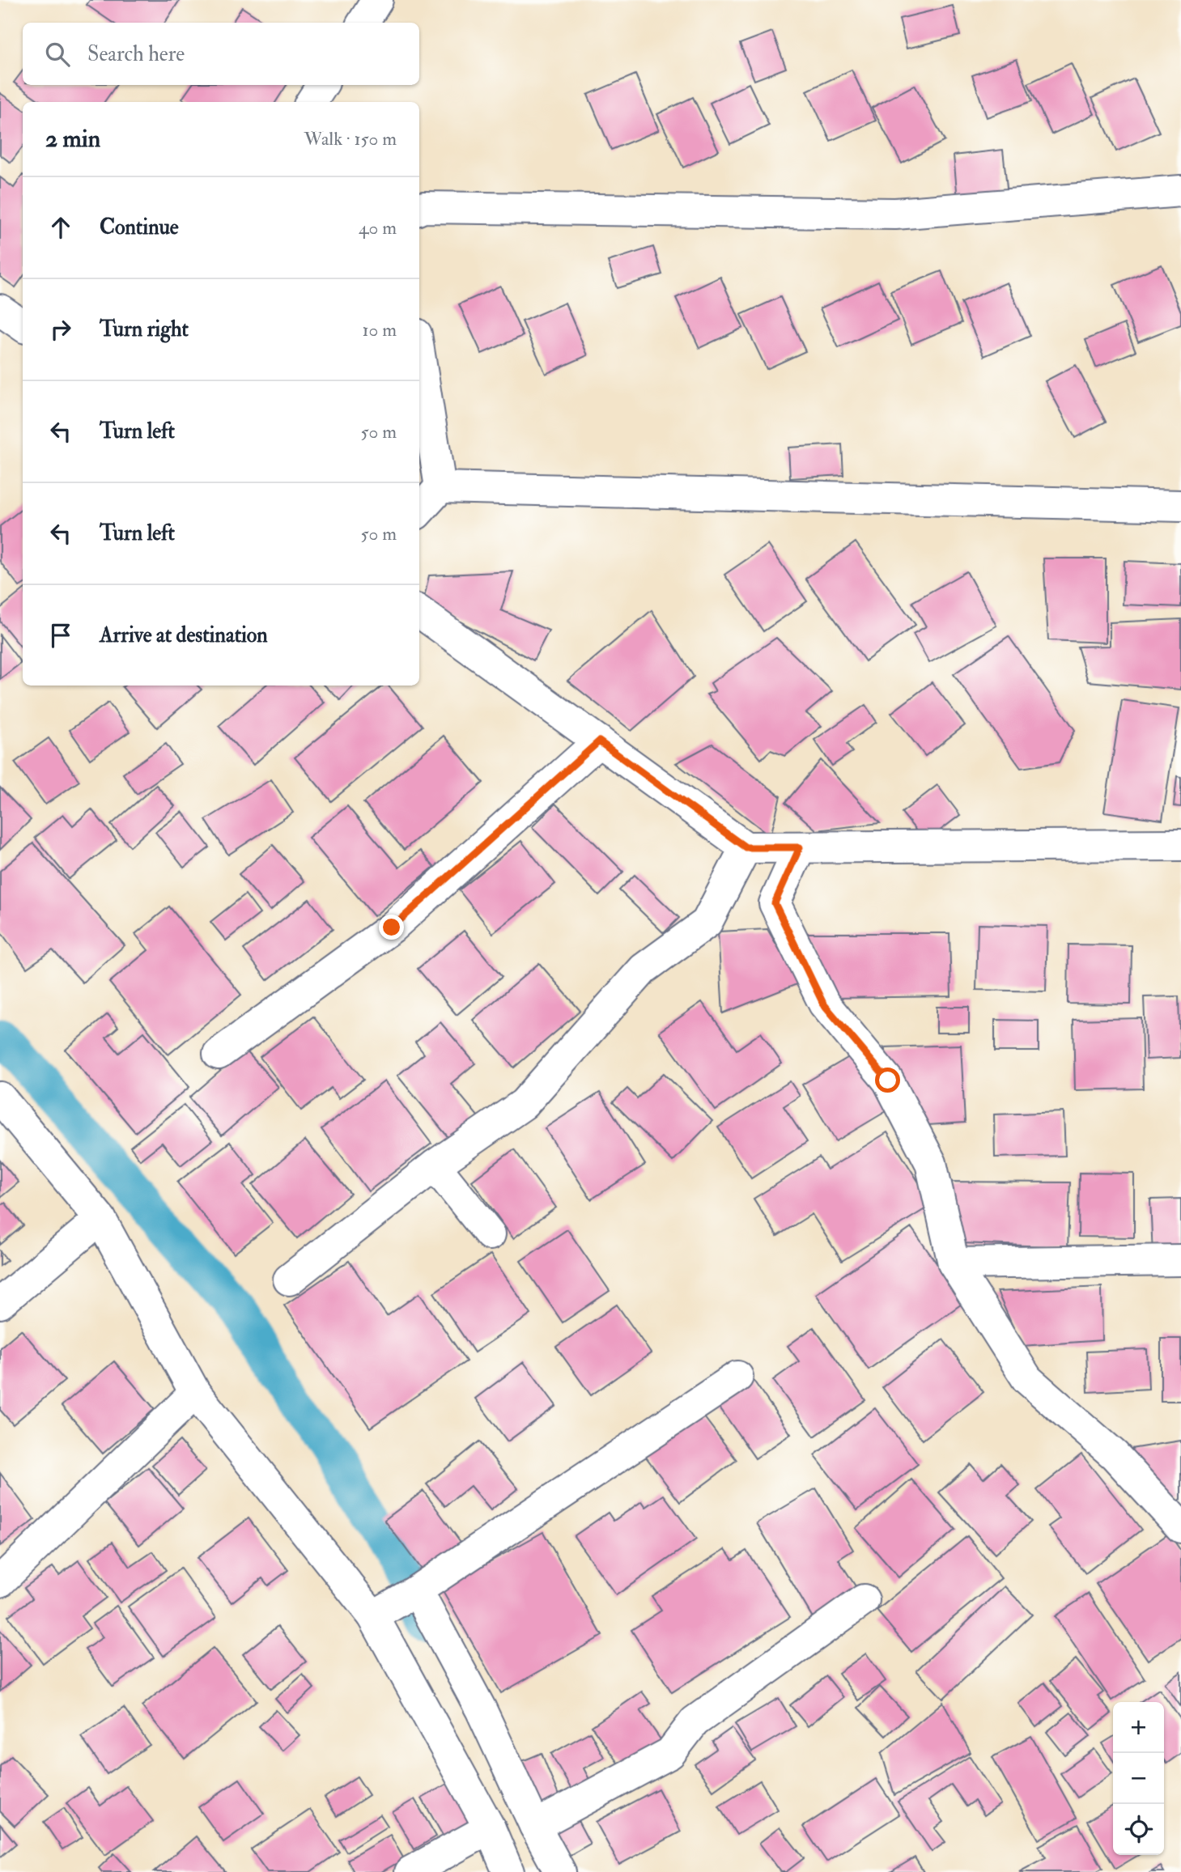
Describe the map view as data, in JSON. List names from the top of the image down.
{
  "page": {
    "search": "Search here",
    "heading": ["2 min", "Walk · 150 m"],
    "list": [
      ["Continue", "40 m"],
      ["Turn right", "10 m"],
      ["Turn left", "50 m"],
      ["Turn left", "50 m"],
      "Arrive at destination"
    ],
    "map_buttons": ["+", "−"]
  }
}
